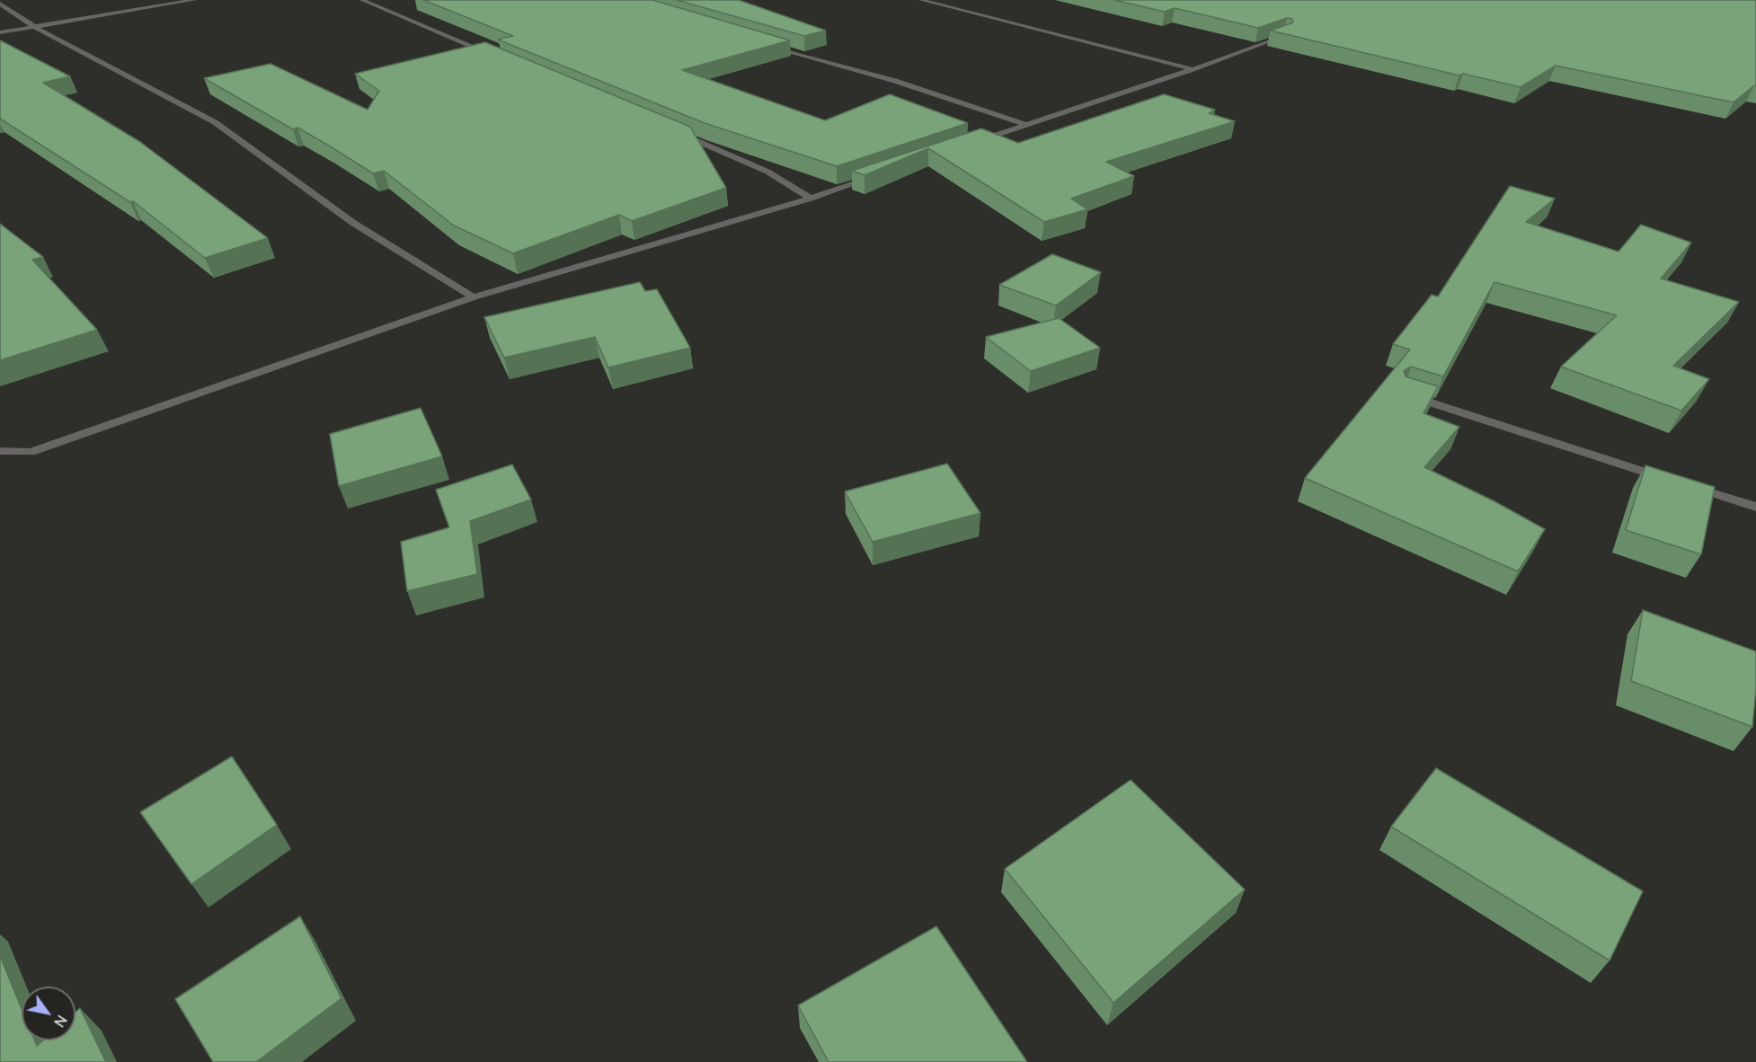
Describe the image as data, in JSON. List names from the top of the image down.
{
  "north": "bottom right"
}
